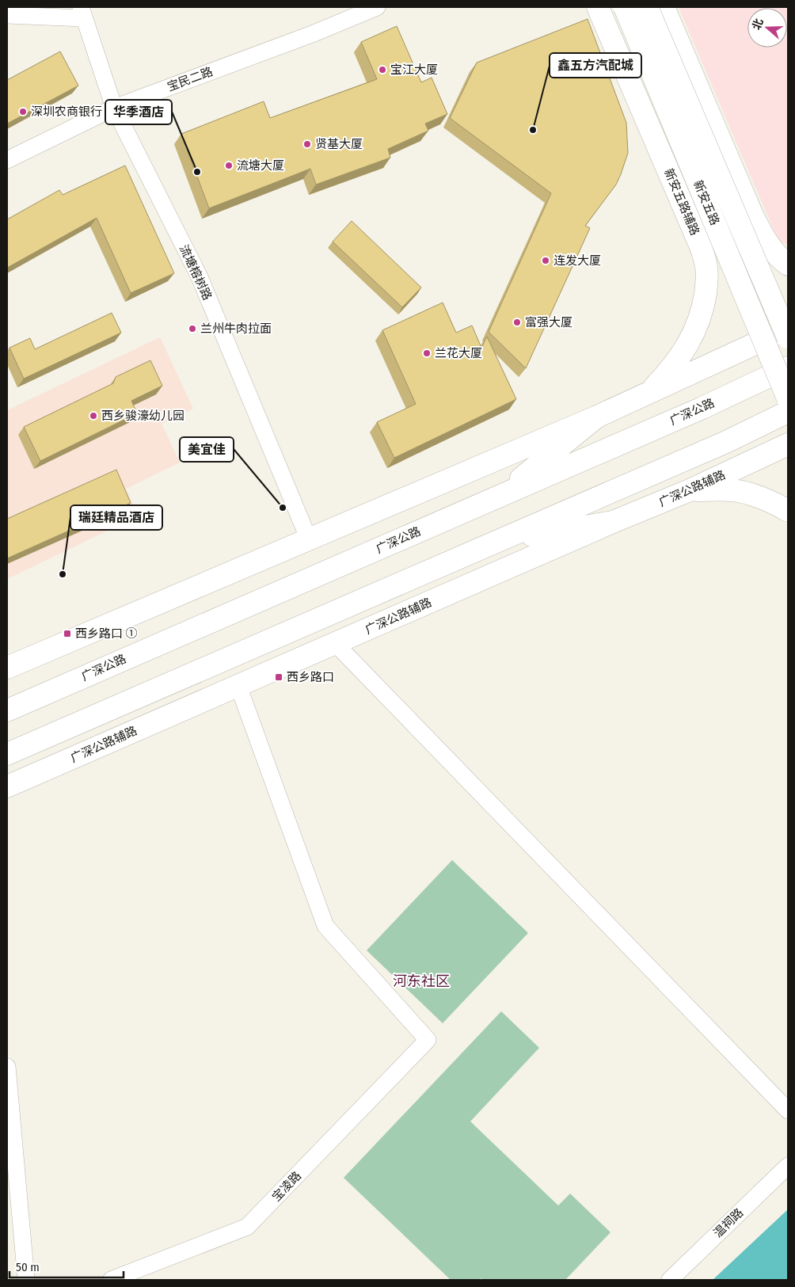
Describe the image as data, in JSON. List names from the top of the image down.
{
  "streets": {
    "main road": [
      "新安五路辅路",
      "新安五路",
      "广深公路",
      "广深公路辅路"
    ],
    "street": [
      "宝民二路",
      "流塘榕树路",
      "宝凌路",
      "温祠路"
    ]
  },
  "crossings": [
    ["宝民二路", "流塘榕树路"],
    ["广深公路辅路", "宝凌路"]
  ],
  "districts": ["河东社区"],
  "places": {
    "other": [
      "宝江大厦",
      "深圳农商银行",
      "鑫五方汽配城",
      "贤基大厦",
      "流塘大厦",
      "华季酒店",
      "连发大厦",
      "富强大厦",
      "兰州牛肉拉面",
      "兰花大厦",
      "西乡骏濠幼儿园",
      "美宜佳",
      "瑞廷精品酒店"
    ],
    "transit": ["西乡路口 ①", "西乡路口"]
  },
  "scale_bar": "50 m",
  "north": "left"
}
